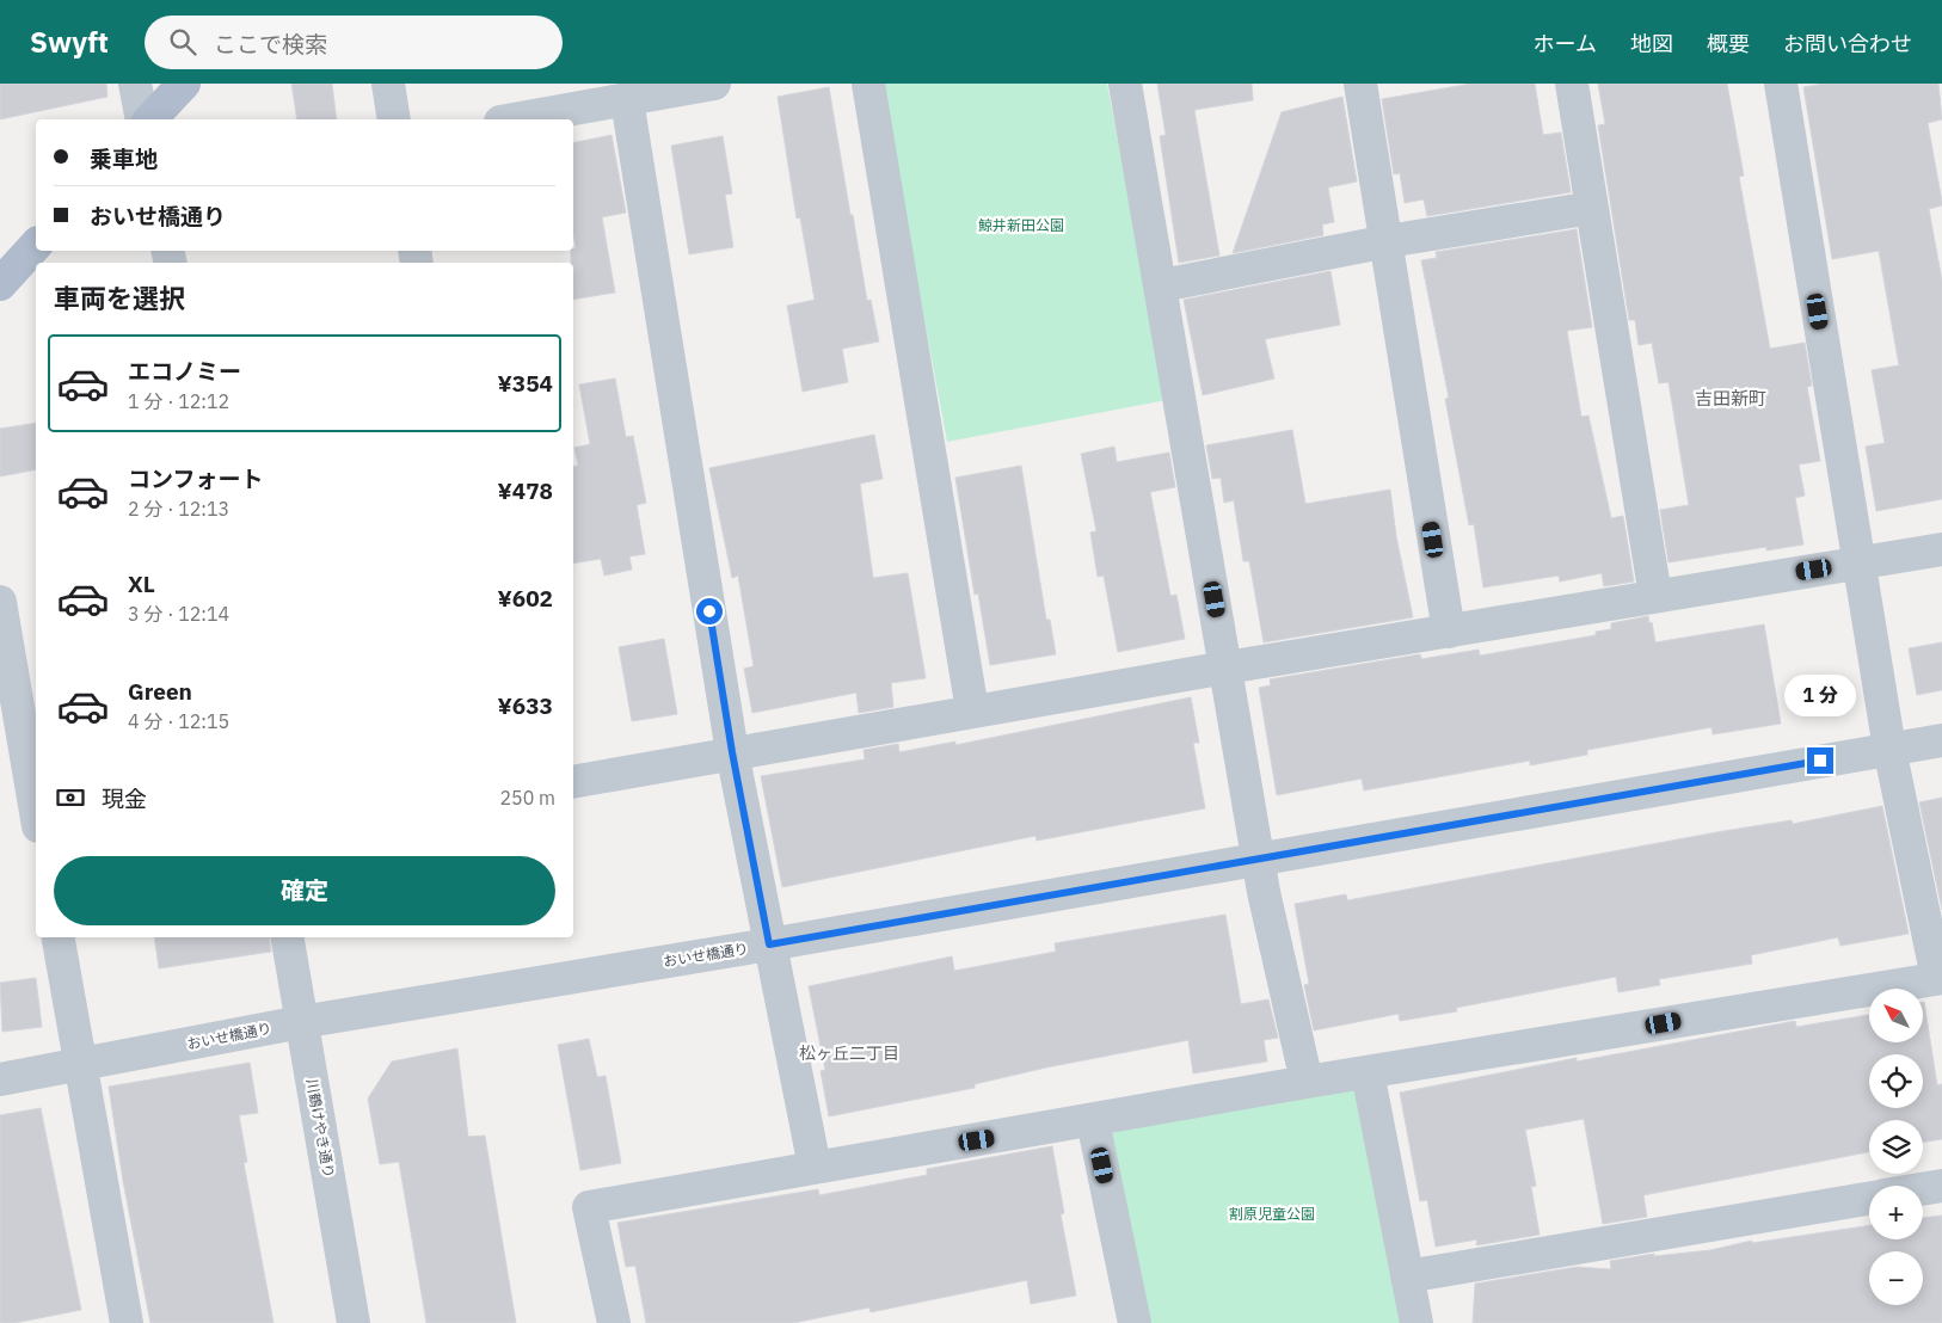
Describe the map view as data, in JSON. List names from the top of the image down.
{
  "streets": {
    "street": ["おいせ橋通り", "川鶴けやき通り"]
  },
  "crossings": [
    ["おいせ橋通り", "川鶴けやき通り"]
  ],
  "districts": ["吉田新町", "松ヶ丘二丁目"],
  "parks": ["鯨井新田公園", "割原児童公園"],
  "north": "top left",
  "page": {
    "header": "Swyft",
    "search": "ここで検索",
    "nav": [
      "ホーム",
      "地図",
      "概要",
      "お問い合わせ"
    ],
    "banner": ["乗車地", "おいせ橋通り"],
    "heading": "車両を選択",
    "list": [
      {
        "name": "エコノミー",
        "note": "1 分 · 12:12",
        "value": "¥354"
      },
      {
        "name": "コンフォート",
        "note": "2 分 · 12:13",
        "value": "¥478"
      },
      {
        "name": "XL",
        "note": "3 分 · 12:14",
        "value": "¥602"
      },
      {
        "name": "Green",
        "note": "4 分 · 12:15",
        "value": "¥633"
      }
    ],
    "bubble": "1 分",
    "pay": ["現金", "250 m"],
    "buttons": "確定",
    "map_buttons": ["+", "−"]
  }
}
